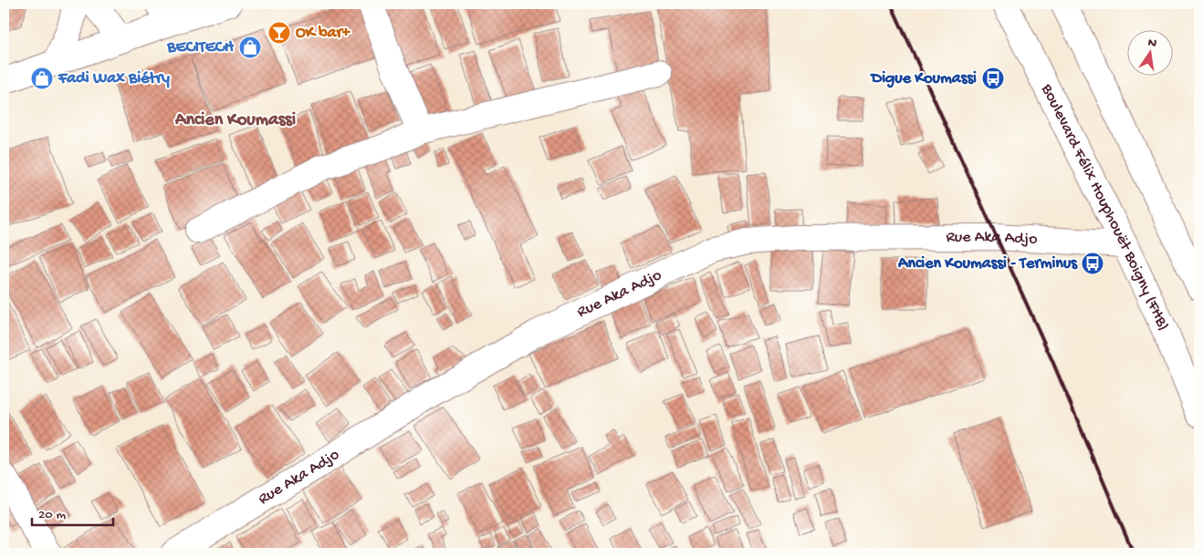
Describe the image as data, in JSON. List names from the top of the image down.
{
  "streets": {
    "main road": ["Boulevard Félix Houphouët Boigny (FHB)", "Rue Aka Adjo"]
  },
  "crossings": [
    ["Boulevard Félix Houphouët Boigny (FHB)", "Rue Aka Adjo"]
  ],
  "districts": ["Ancien Koumassi"],
  "places": {
    "bar": ["OK bar+"],
    "shop": ["BECITECH", "Fadi Wax Biétry"],
    "bus stop": ["Digue Koumassi", "Ancien Koumassi - Terminus"]
  },
  "scale_bar": "20 m",
  "north": "top"
}
